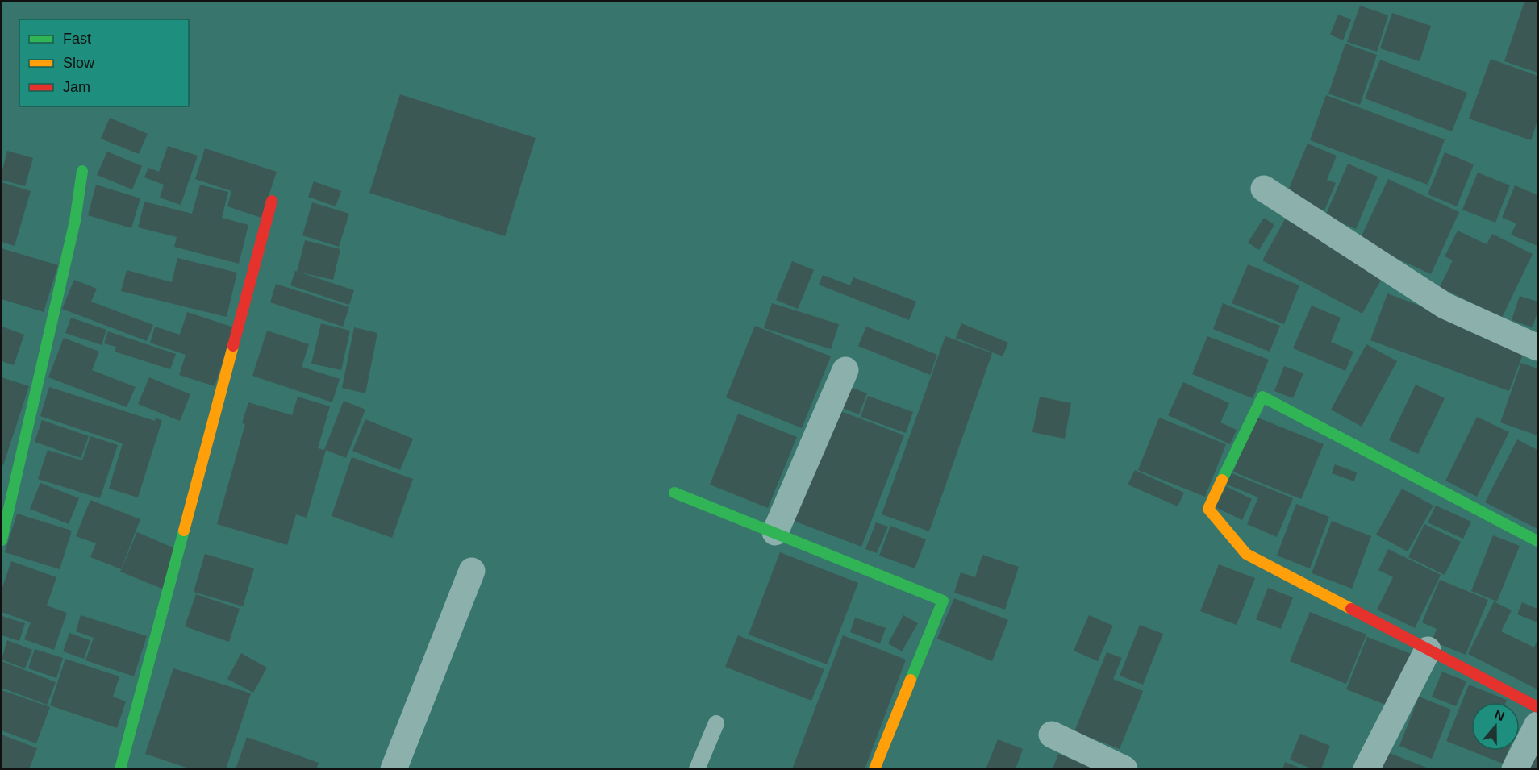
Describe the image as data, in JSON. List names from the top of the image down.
{
  "legend": ["Fast", "Slow", "Jam"],
  "north": "top"
}
